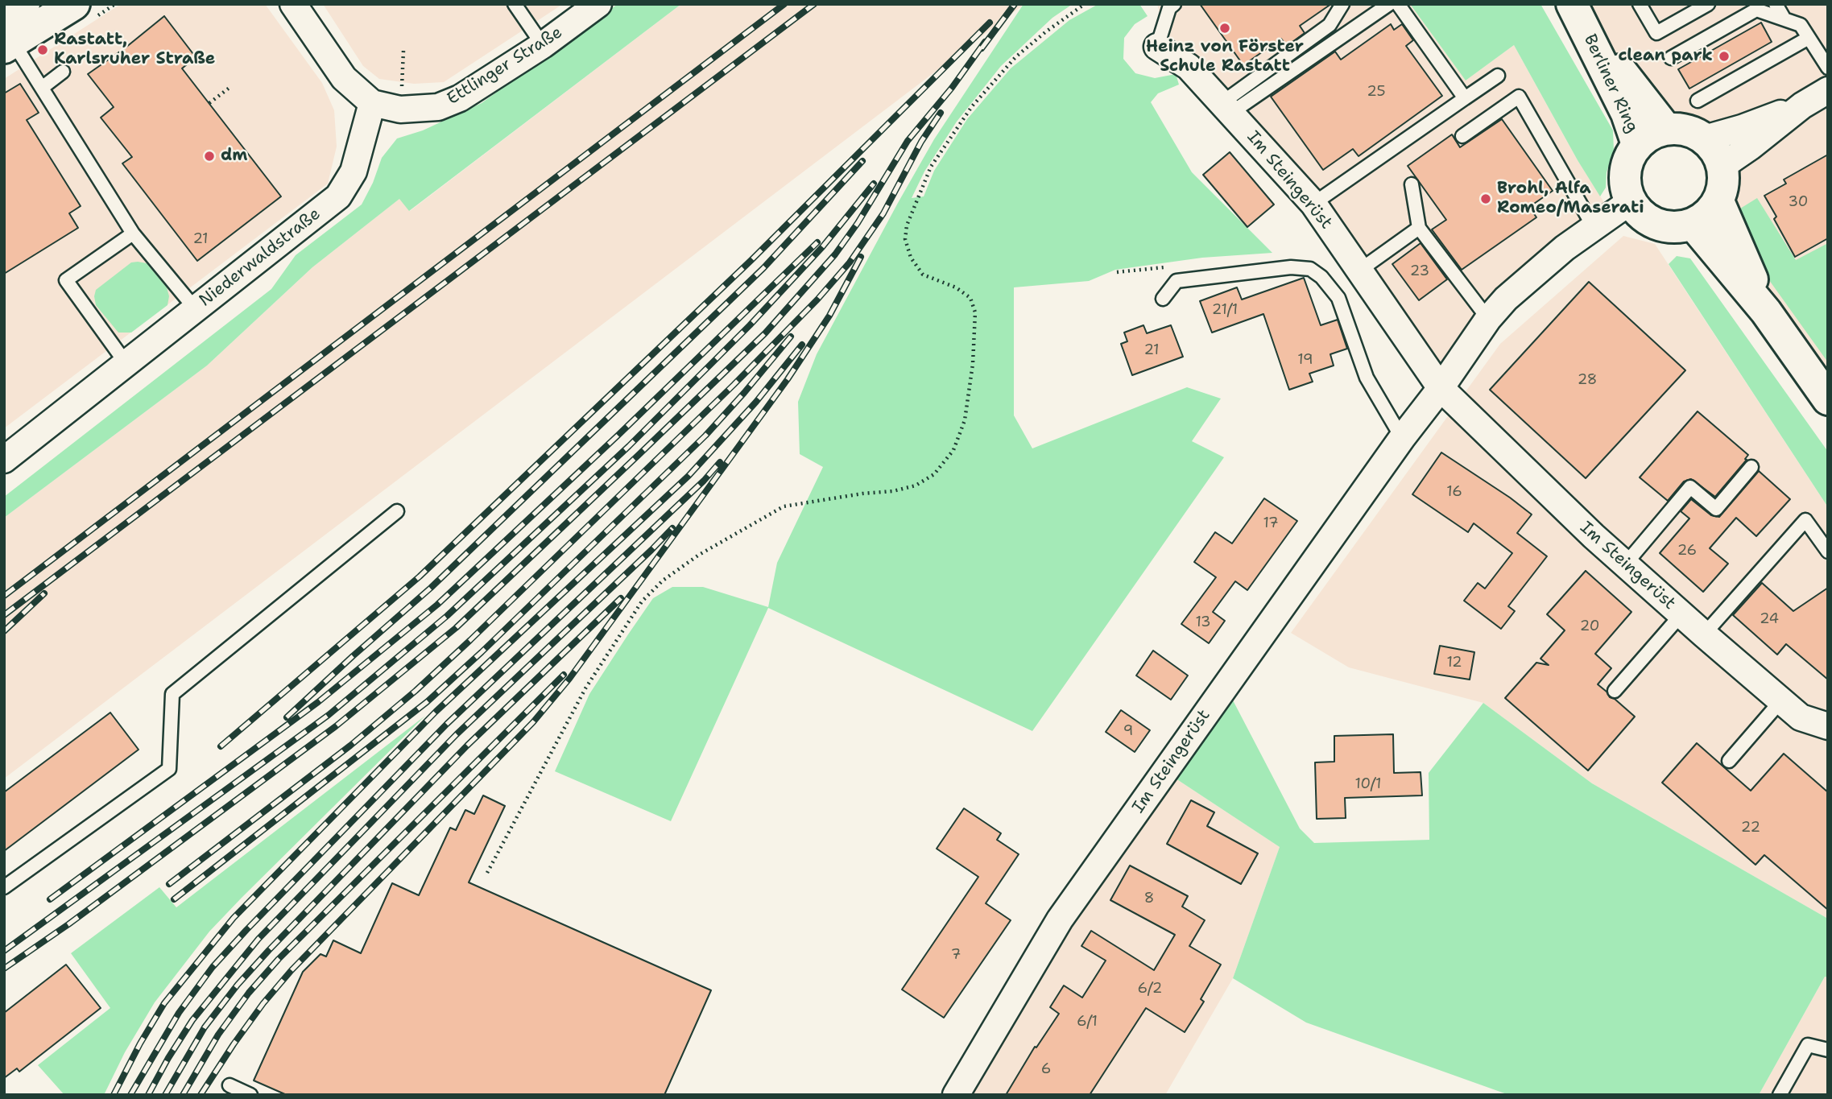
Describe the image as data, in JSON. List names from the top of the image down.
{
  "streets": {
    "street": [
      "Ettlinger Straße",
      "Berliner Ring",
      "Im Steingerüst",
      "Niederwaldstraße"
    ]
  },
  "crossings": [
    ["Ettlinger Straße", "Niederwaldstraße"],
    ["Berliner Ring", "Im Steingerüst"]
  ],
  "places": [
    "Heinz von Förster Schule Rastatt",
    "Rastatt, Karlsruher Straße",
    "clean park",
    "dm",
    "Brohl, Alfa Romeo/Maserati"
  ],
  "house_numbers": [
    "25",
    "30",
    "21",
    "23",
    "21/1",
    "21",
    "19",
    "28",
    "16",
    "17",
    "26",
    "24",
    "13",
    "20",
    "12",
    "9",
    "10/1",
    "22",
    "8",
    "7",
    "6/2",
    "6/1",
    "6"
  ]
}
